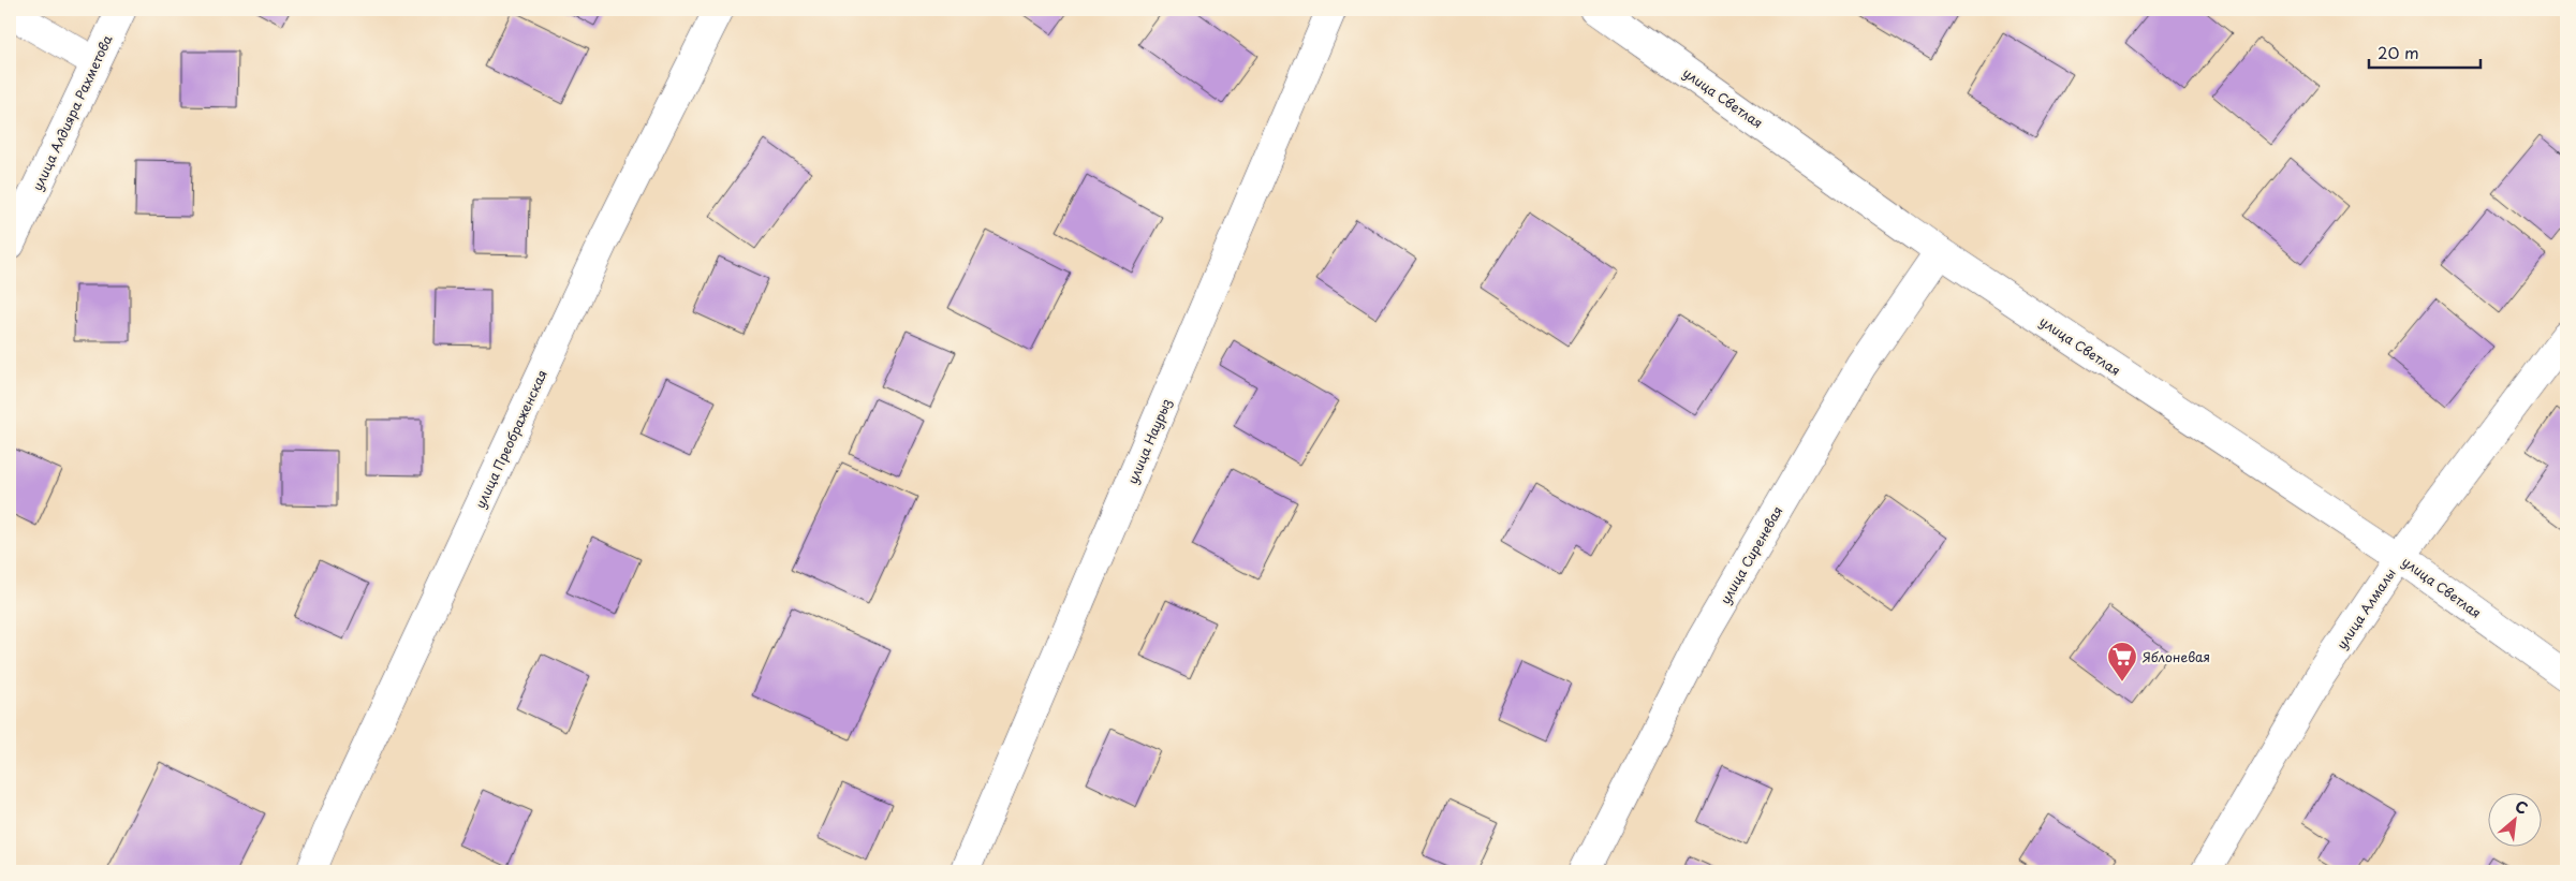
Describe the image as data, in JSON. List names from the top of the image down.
{
  "streets": {
    "street": [
      "улица Светлая",
      "улица Алдияра Рахметова",
      "улица Преображенская",
      "улица Наурыз",
      "улица Сиреневая",
      "улица Алмалы"
    ]
  },
  "crossings": [
    ["улица Светлая", "улица Сиреневая"],
    ["улица Светлая", "улица Алмалы"]
  ],
  "places": {
    "supermarket": ["Яблоневая"]
  },
  "scale_bar": "20 m",
  "north": "top right"
}
